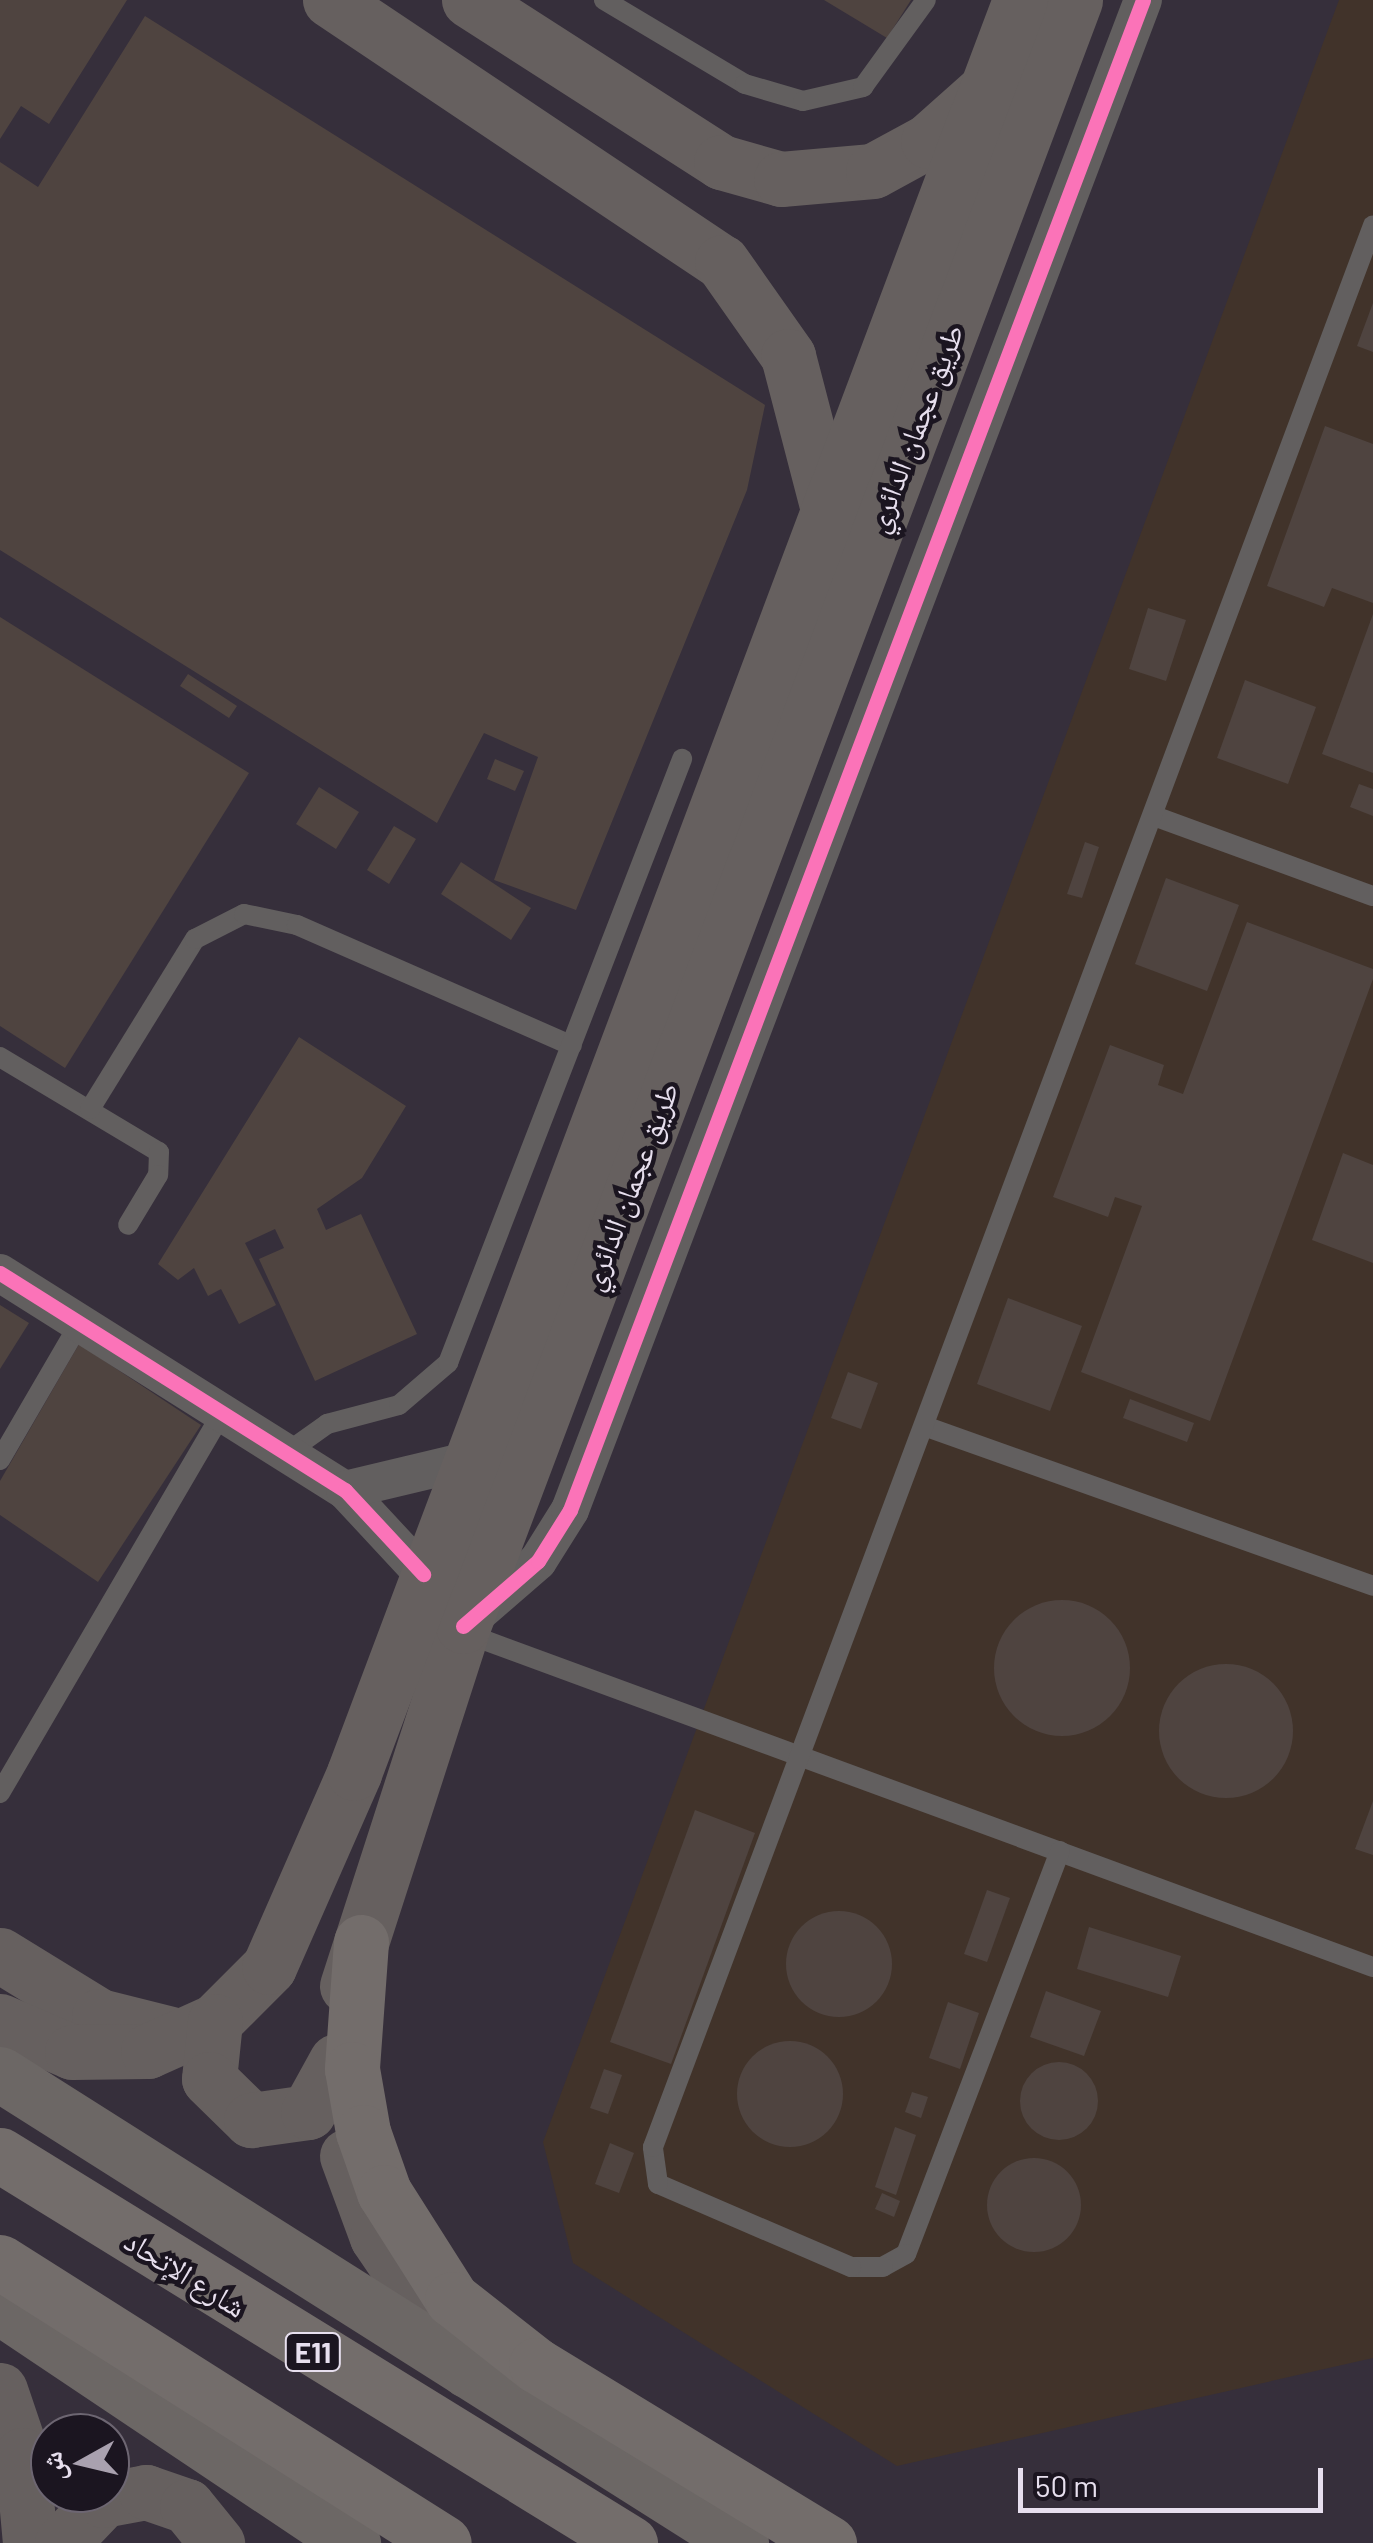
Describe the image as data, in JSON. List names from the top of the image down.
{
  "streets": {
    "highway": ["شارع الإتحاد", "E11"],
    "main road": ["طريق عجمان الدائري"]
  },
  "scale_bar": "50 m",
  "north": "left"
}
